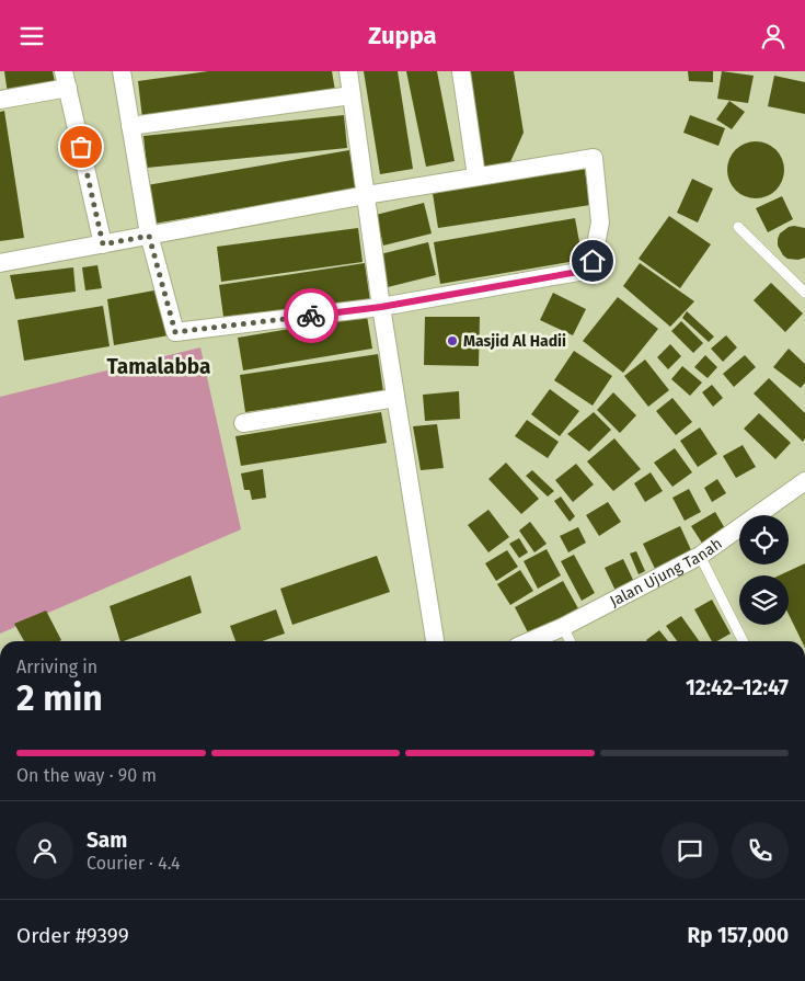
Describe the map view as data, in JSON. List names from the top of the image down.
{
  "streets": {
    "street": ["Jalan Ujung Tanah"]
  },
  "districts": ["Tamalabba"],
  "places": ["Masjid Al Hadii"],
  "page": {
    "header": "Zuppa",
    "heading": ["2 min", "Arriving in", "12:42–12:47"],
    "panel": [
      "Sam",
      "Courier · 4.4",
      "Order #9399",
      "Rp 157,000"
    ],
    "bar": "On the way · 90 m"
  }
}
